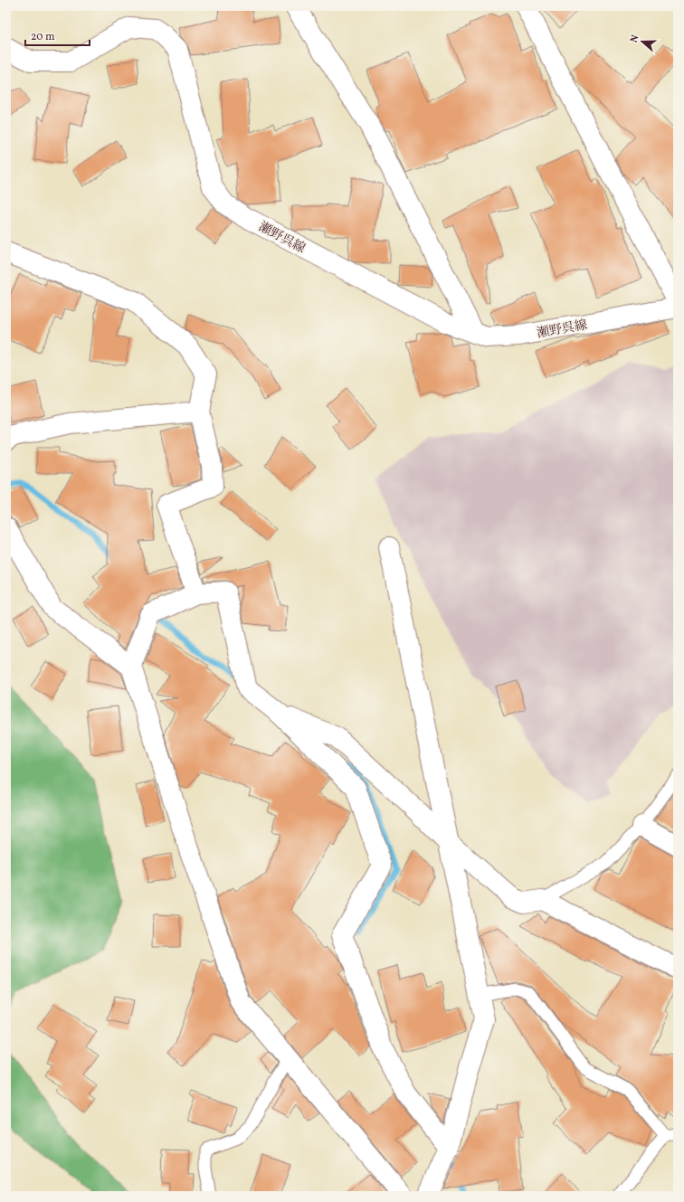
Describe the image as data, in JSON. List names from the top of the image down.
{
  "streets": {
    "street": ["瀬野呉線"]
  },
  "scale_bar": "20 m",
  "north": "left"
}
